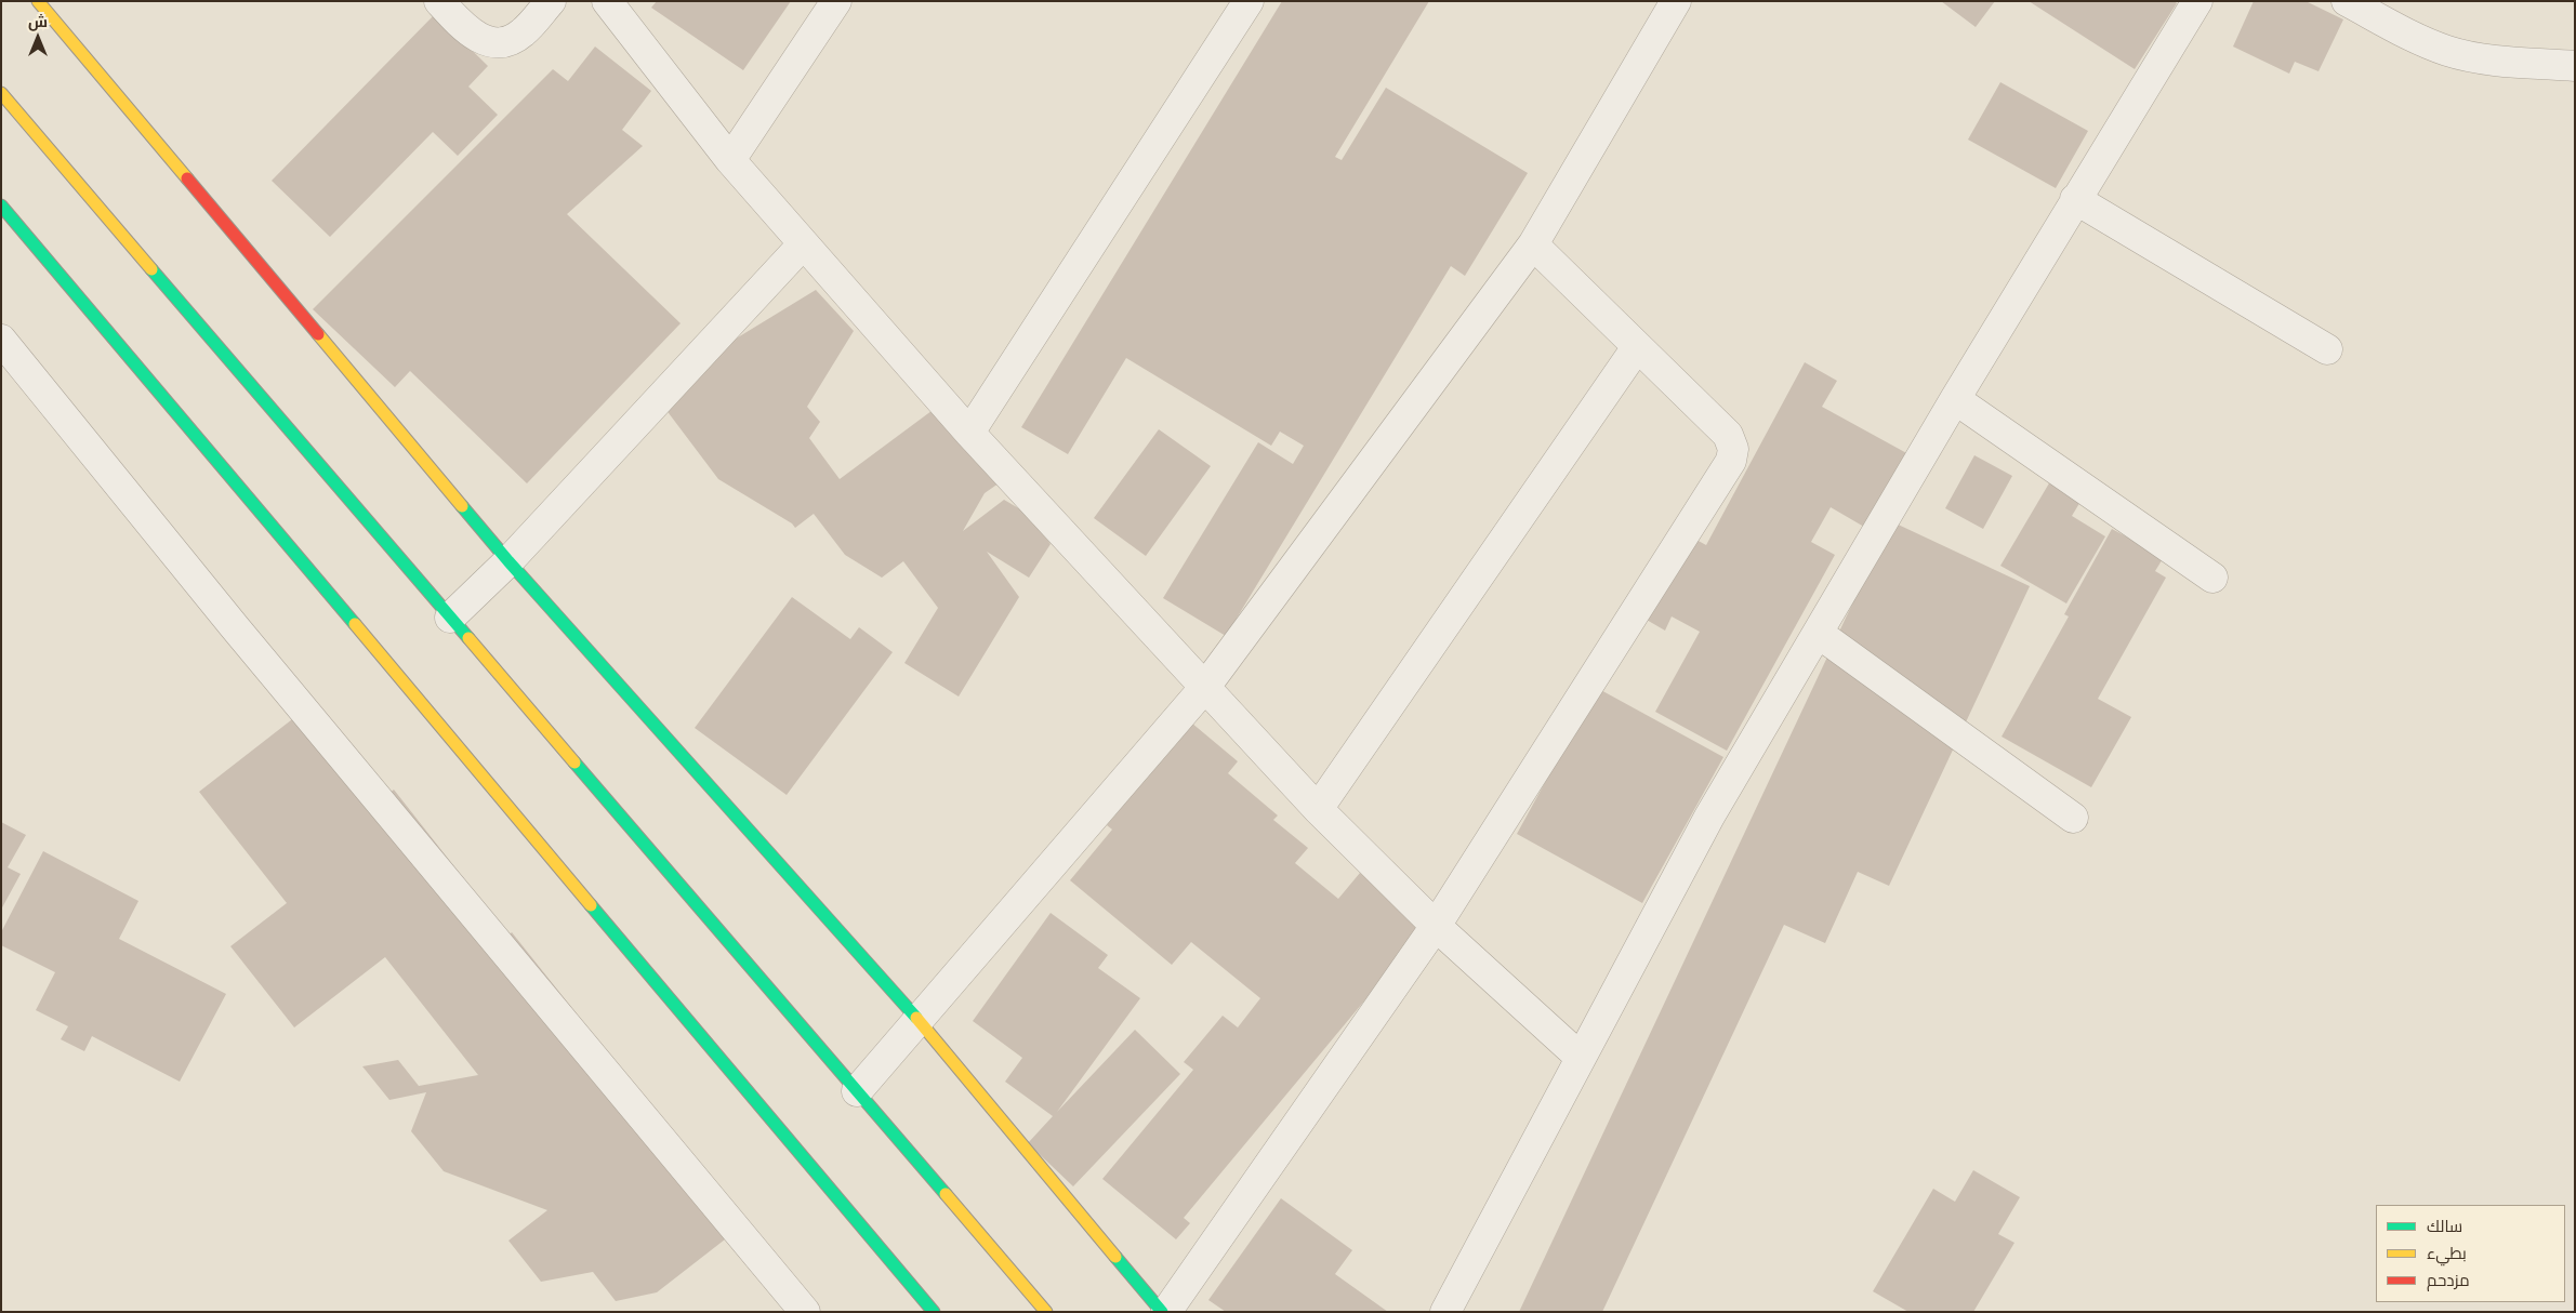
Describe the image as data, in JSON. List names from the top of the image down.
{
  "legend": ["سالك", "بطيء", "مزدحم"],
  "north": "top"
}
